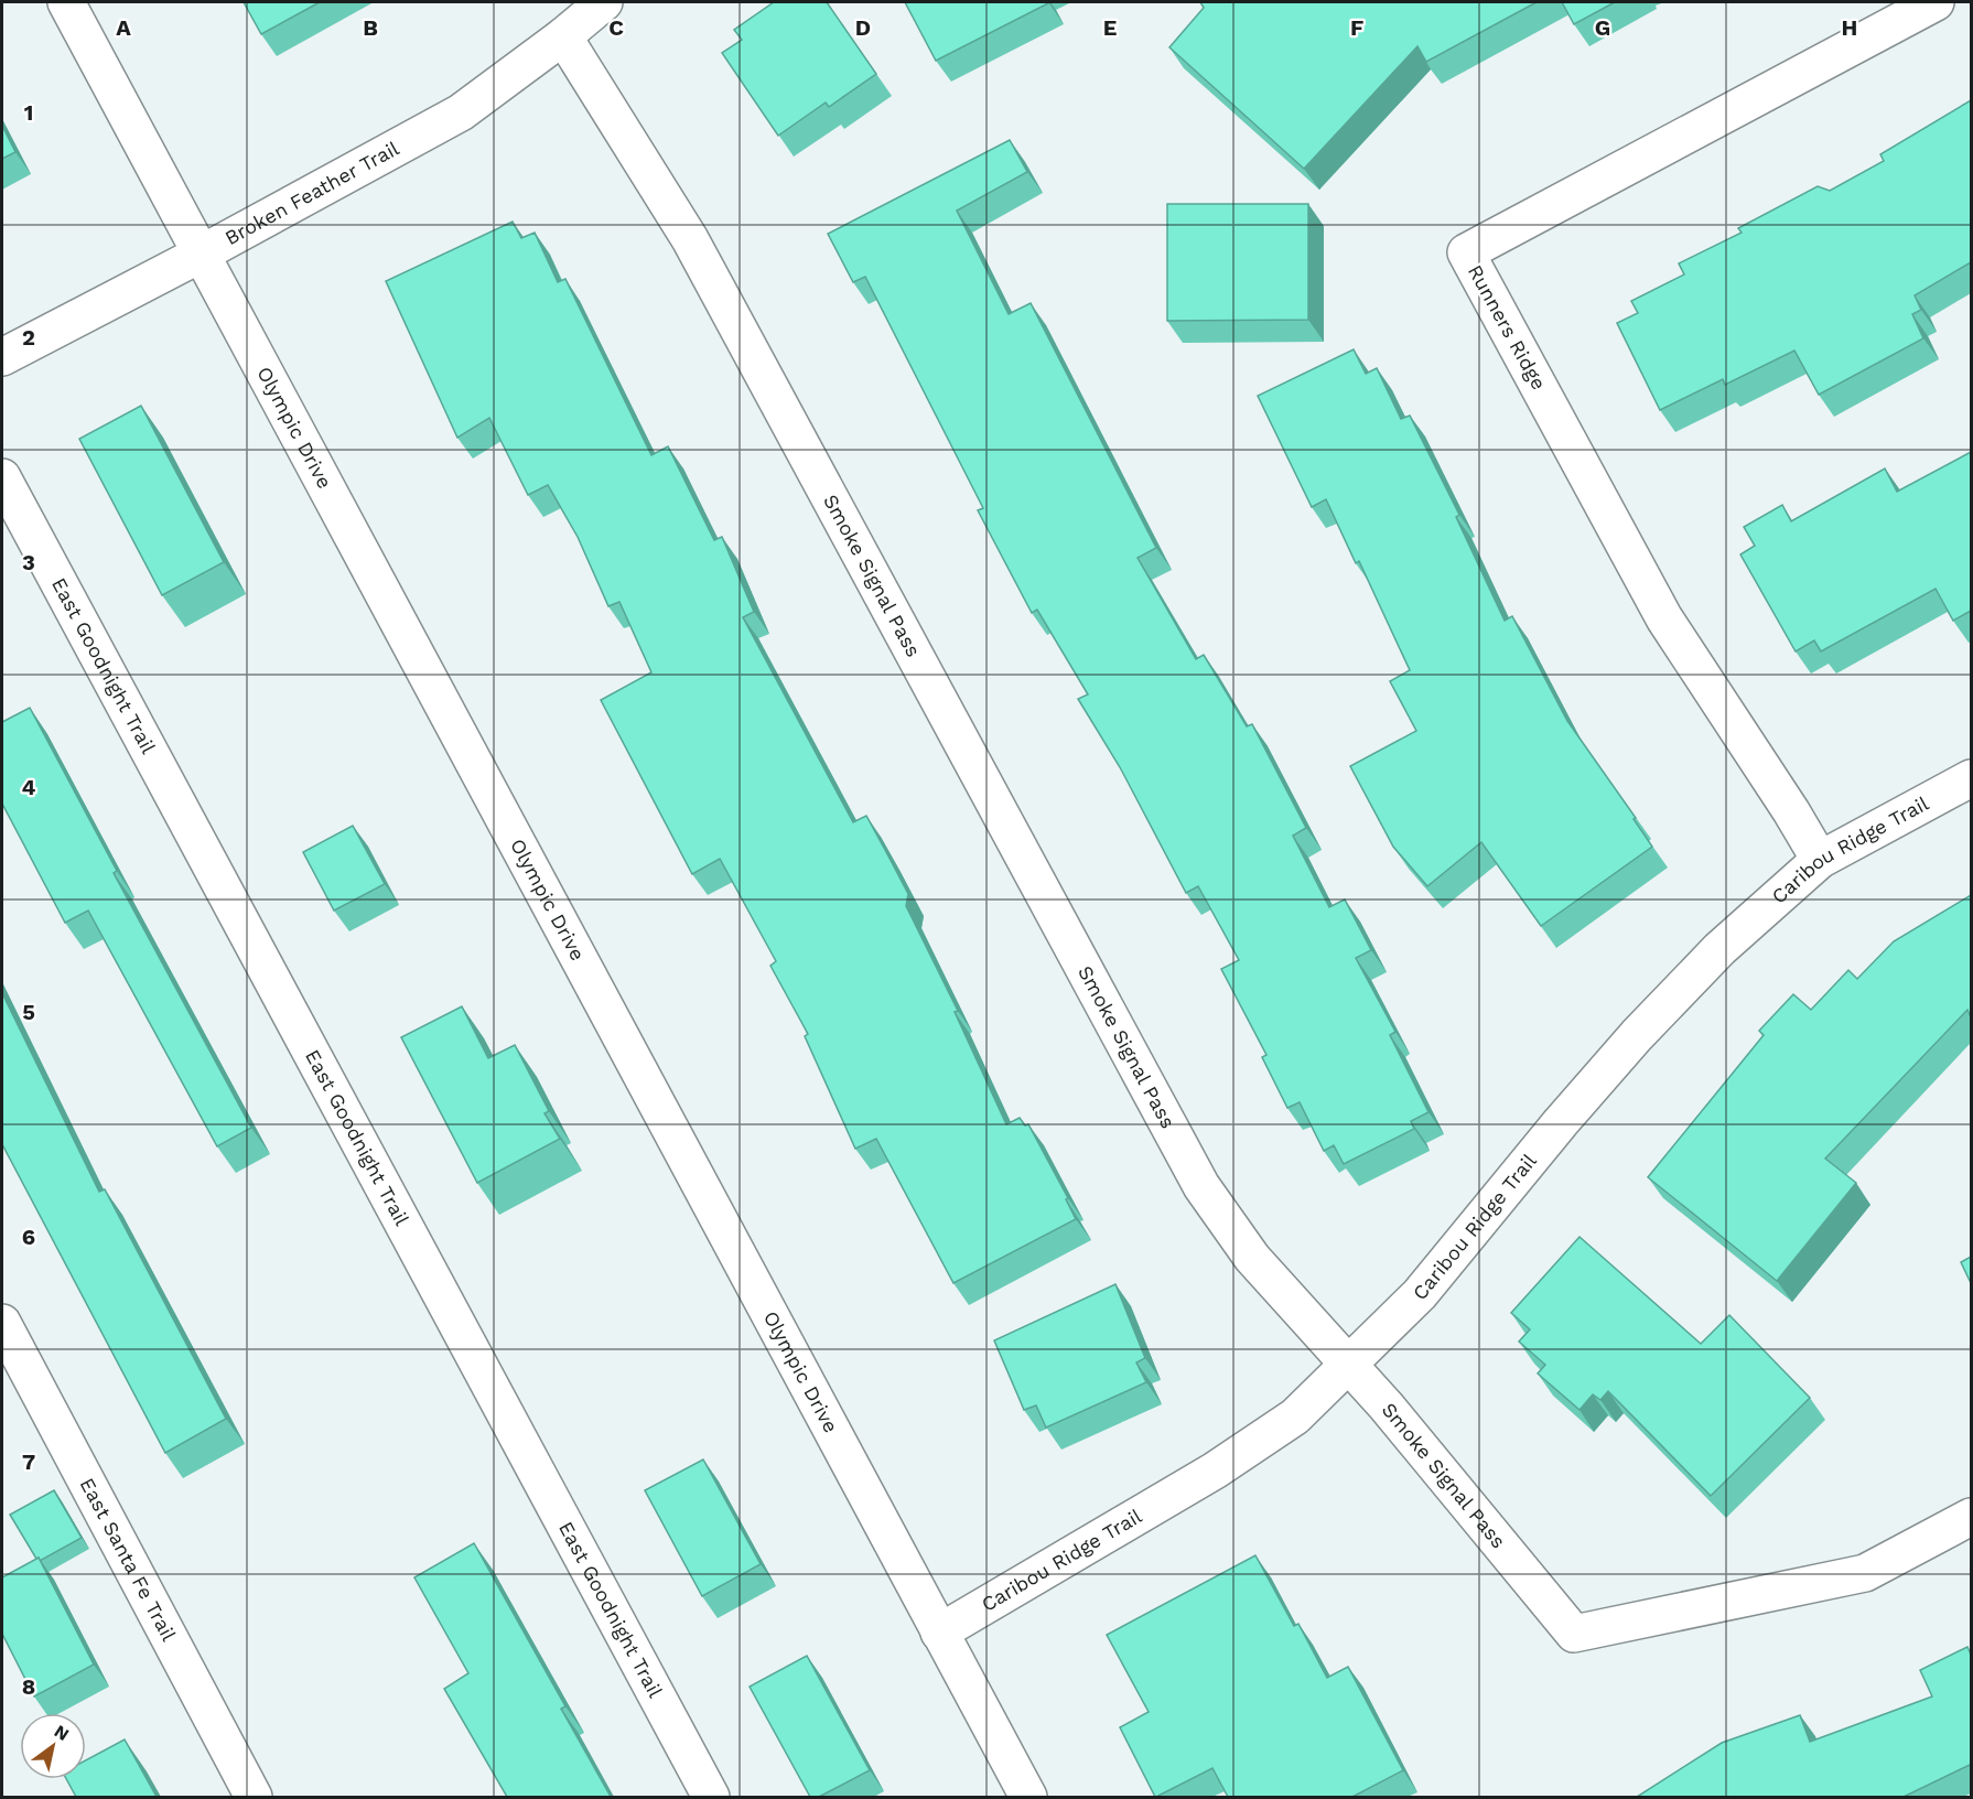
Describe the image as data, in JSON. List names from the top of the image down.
{
  "streets": {
    "street": [
      "Broken Feather Trail",
      "Runners Ridge",
      "Olympic Drive",
      "Smoke Signal Pass",
      "East Goodnight Trail",
      "Caribou Ridge Trail",
      "East Santa Fe Trail"
    ]
  },
  "crossings": [
    ["Broken Feather Trail", "Olympic Drive"],
    ["Broken Feather Trail", "Smoke Signal Pass"],
    ["Runners Ridge", "Caribou Ridge Trail"],
    ["Olympic Drive", "Caribou Ridge Trail"],
    ["Smoke Signal Pass", "Caribou Ridge Trail"]
  ],
  "north": "top right",
  "grid": {
    "columns": [
      "A",
      "B",
      "C",
      "D",
      "E",
      "F",
      "G",
      "H"
    ],
    "rows": [
      "1",
      "2",
      "3",
      "4",
      "5",
      "6",
      "7",
      "8"
    ]
  }
}
